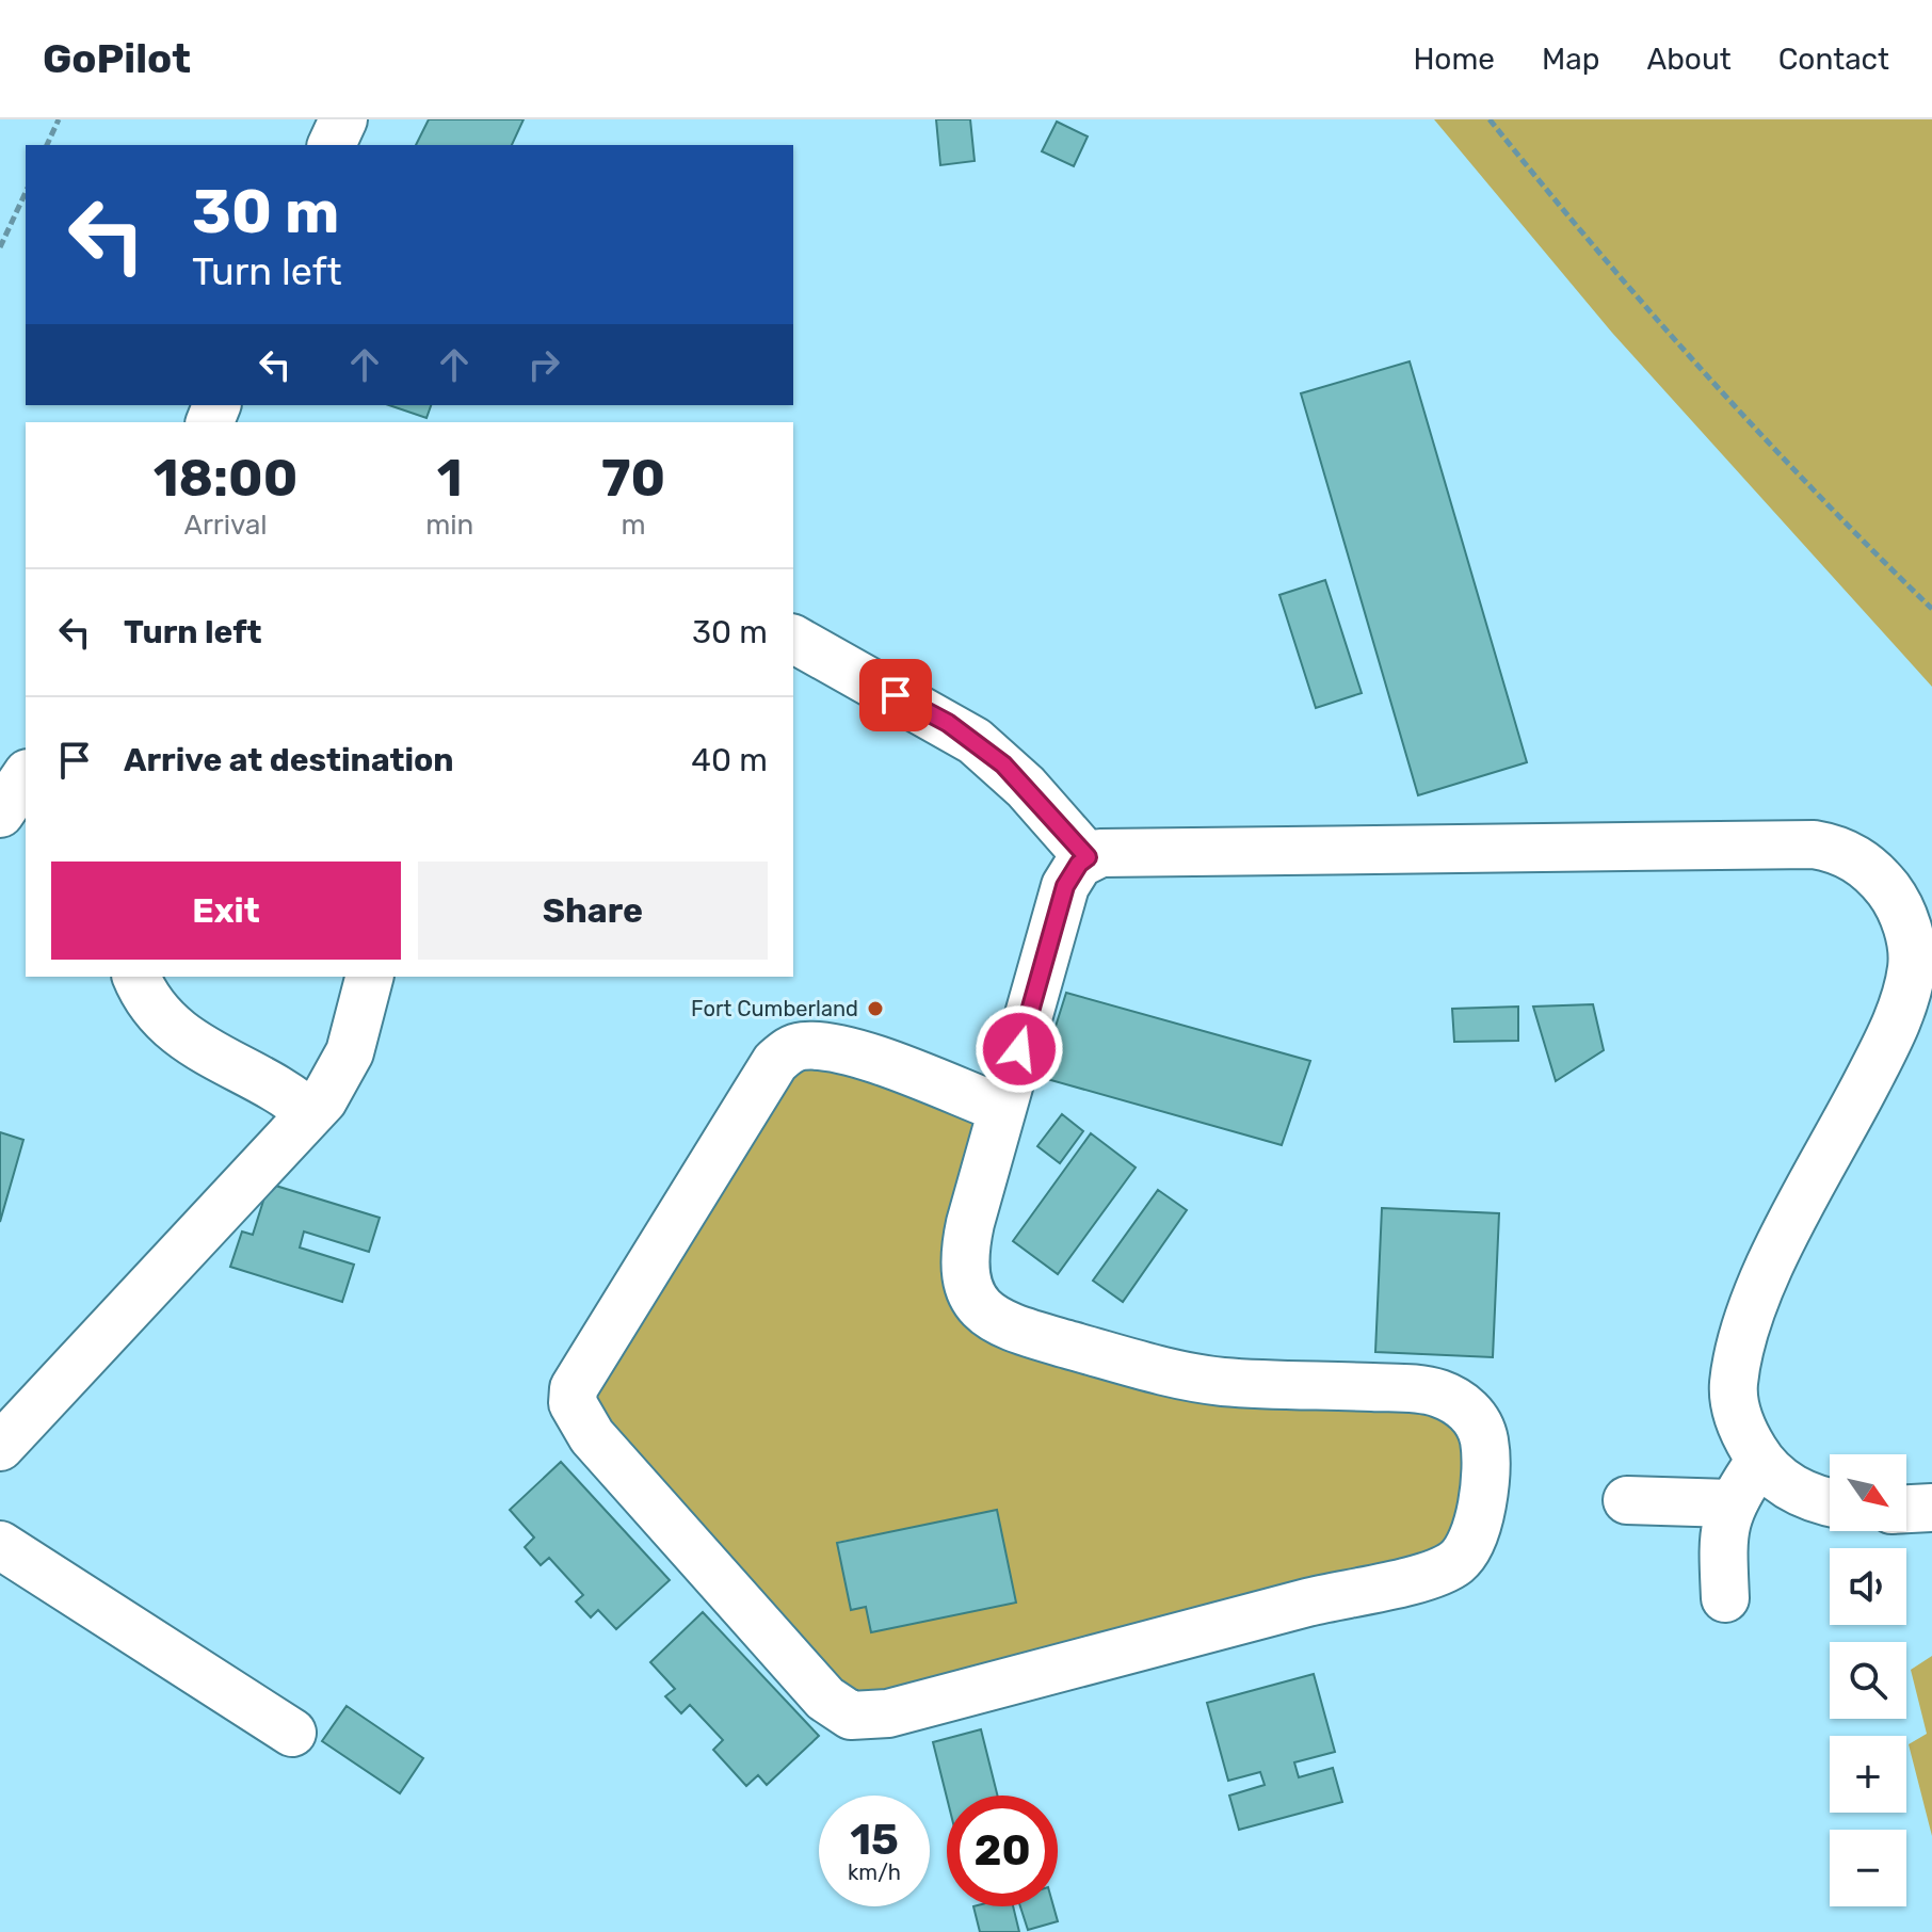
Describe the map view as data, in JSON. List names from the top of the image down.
{
  "places": ["Fort Cumberland"],
  "north": "bottom right",
  "page": {
    "header": "GoPilot",
    "nav": [
      "Home",
      "Map",
      "About",
      "Contact"
    ],
    "turn": ["30 m", "Turn left"],
    "eta": [
      "18:00",
      "Arrival",
      "1",
      "min",
      "70",
      "m"
    ],
    "list": [
      {
        "name": "Turn left",
        "value": "30 m"
      },
      {
        "name": "Arrive at destination",
        "value": "40 m"
      }
    ],
    "buttons": ["Exit", "Share"],
    "map_buttons": ["+", "−"],
    "speed": "15 km/h",
    "limit": "20"
  }
}
